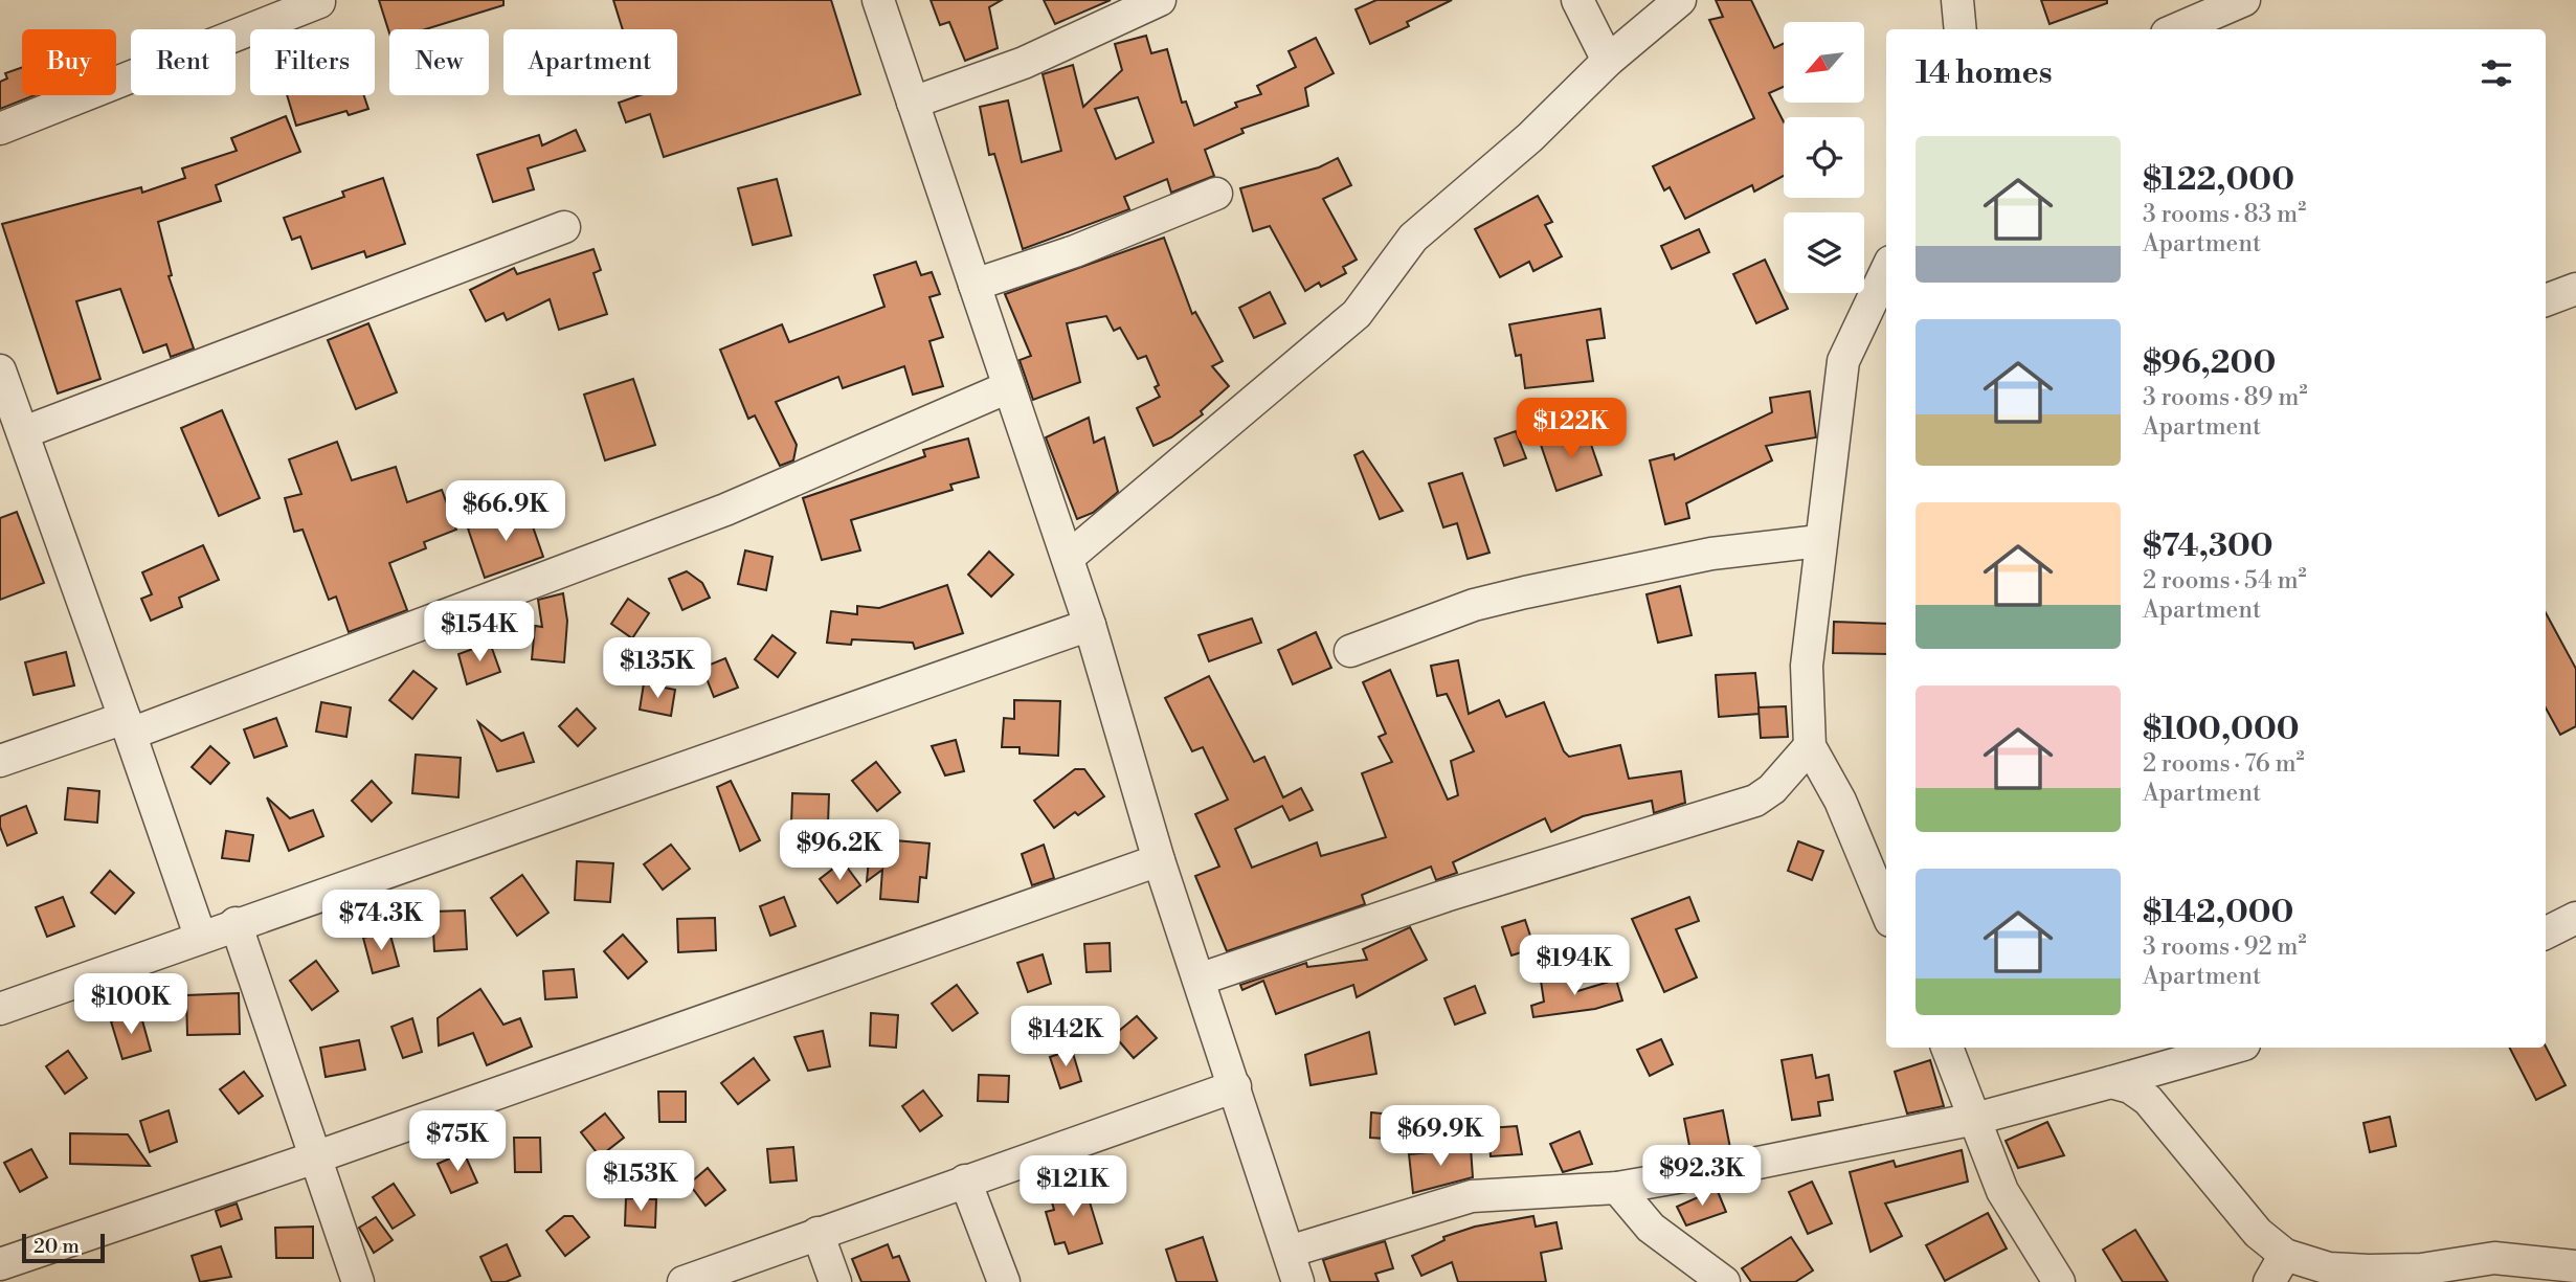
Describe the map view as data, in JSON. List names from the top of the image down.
{
  "scale_bar": "20 m",
  "north": "bottom left",
  "page": {
    "chip": [
      "Buy",
      "Rent",
      "Filters",
      "New",
      "Apartment"
    ],
    "heading": "14 homes",
    "list": [
      {
        "name": "$122,000",
        "note": "3 rooms · 83 m² · Apartment"
      },
      {
        "name": "$96,200",
        "note": "3 rooms · 89 m² · Apartment"
      },
      {
        "name": "$74,300",
        "note": "2 rooms · 54 m² · Apartment"
      },
      {
        "name": "$100,000",
        "note": "2 rooms · 76 m² · Apartment"
      },
      {
        "name": "$142,000",
        "note": "3 rooms · 92 m² · Apartment"
      }
    ],
    "price": [
      "$122K",
      "$66.9K",
      "$154K",
      "$135K",
      "$96.2K",
      "$74.3K",
      "$194K",
      "$100K",
      "$142K",
      "$69.9K",
      "$75K",
      "$92.3K",
      "$153K",
      "$121K"
    ],
    "scale": "20 m"
  }
}
